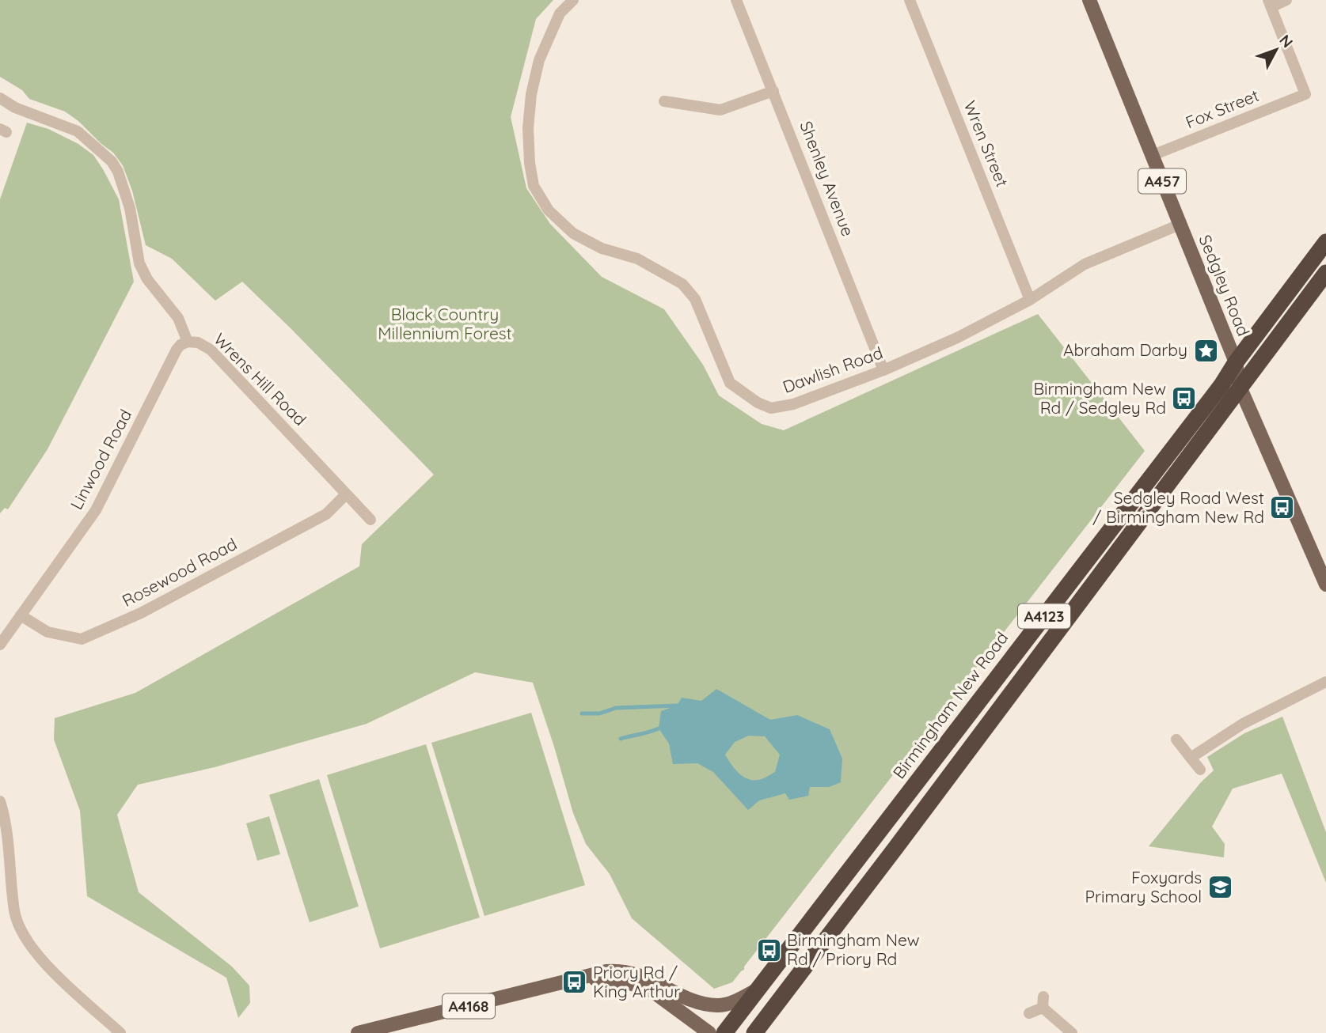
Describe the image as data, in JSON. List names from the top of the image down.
{
  "streets": {
    "highway": ["A4123", "Birmingham New Road"],
    "main road": ["A457", "Sedgley Road", "A4168"],
    "street": [
      "Fox Street",
      "Wren Street",
      "Shenley Avenue",
      "Dawlish Road",
      "Wrens Hill Road",
      "Linwood Road",
      "Rosewood Road"
    ]
  },
  "crossings": [
    ["Fox Street", "Sedgley Road"],
    ["Wren Street", "Dawlish Road"],
    ["Shenley Avenue", "Dawlish Road"],
    ["Sedgley Road", "Dawlish Road"],
    ["Sedgley Road", "A4123"],
    ["Sedgley Road", "Birmingham New Road"],
    ["Wrens Hill Road", "Linwood Road"],
    ["Wrens Hill Road", "Rosewood Road"],
    ["Linwood Road", "Rosewood Road"],
    ["Birmingham New Road", "A4168"]
  ],
  "parks": ["Black Country Millennium Forest"],
  "places": {
    "place": ["Abraham Darby"],
    "bus stop": [
      "Birmingham New Rd / Sedgley Rd",
      "Sedgley Road West / Birmingham New Rd",
      "Birmingham New Rd / Priory Rd",
      "Priory Rd / King Arthur"
    ],
    "school or university": ["Foxyards Primary School"]
  },
  "north": "top right"
}
